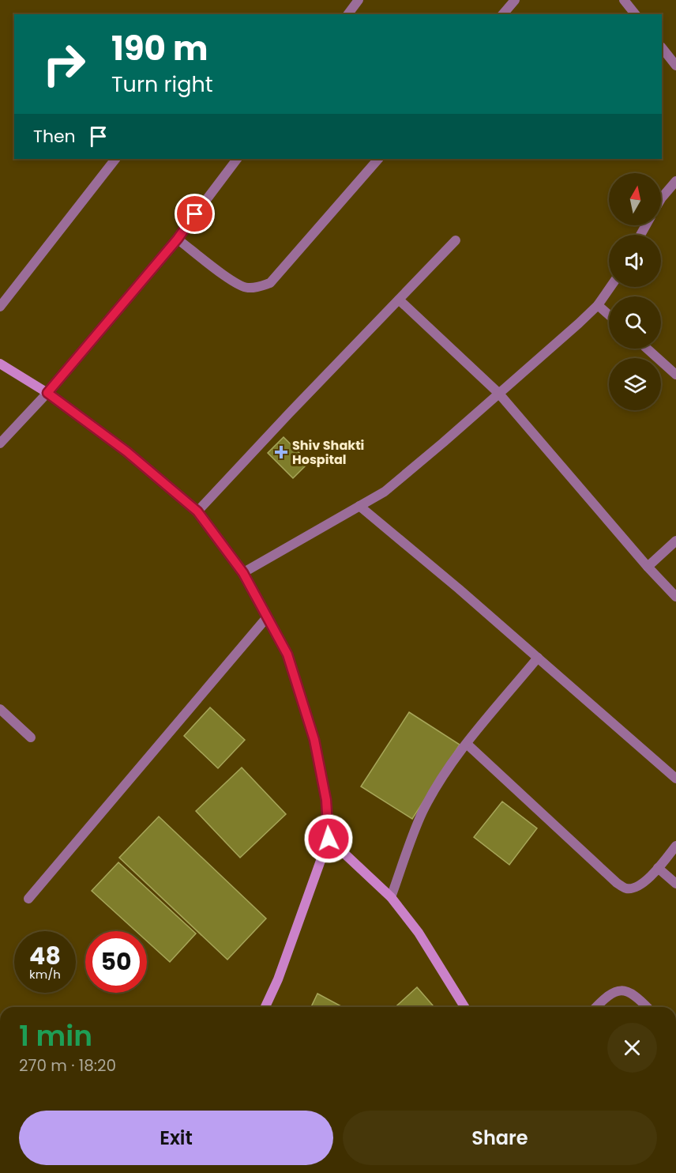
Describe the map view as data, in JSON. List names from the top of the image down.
{
  "places": {
    "health": ["Shiv Shakti Hospital"]
  },
  "north": "top",
  "page": {
    "turn": ["190 m", "Turn right"],
    "then": "Then",
    "speed": "48 km/h",
    "limit": "50",
    "heading": ["1 min", "270 m · 18:20"],
    "buttons": ["Exit", "Share"]
  }
}
